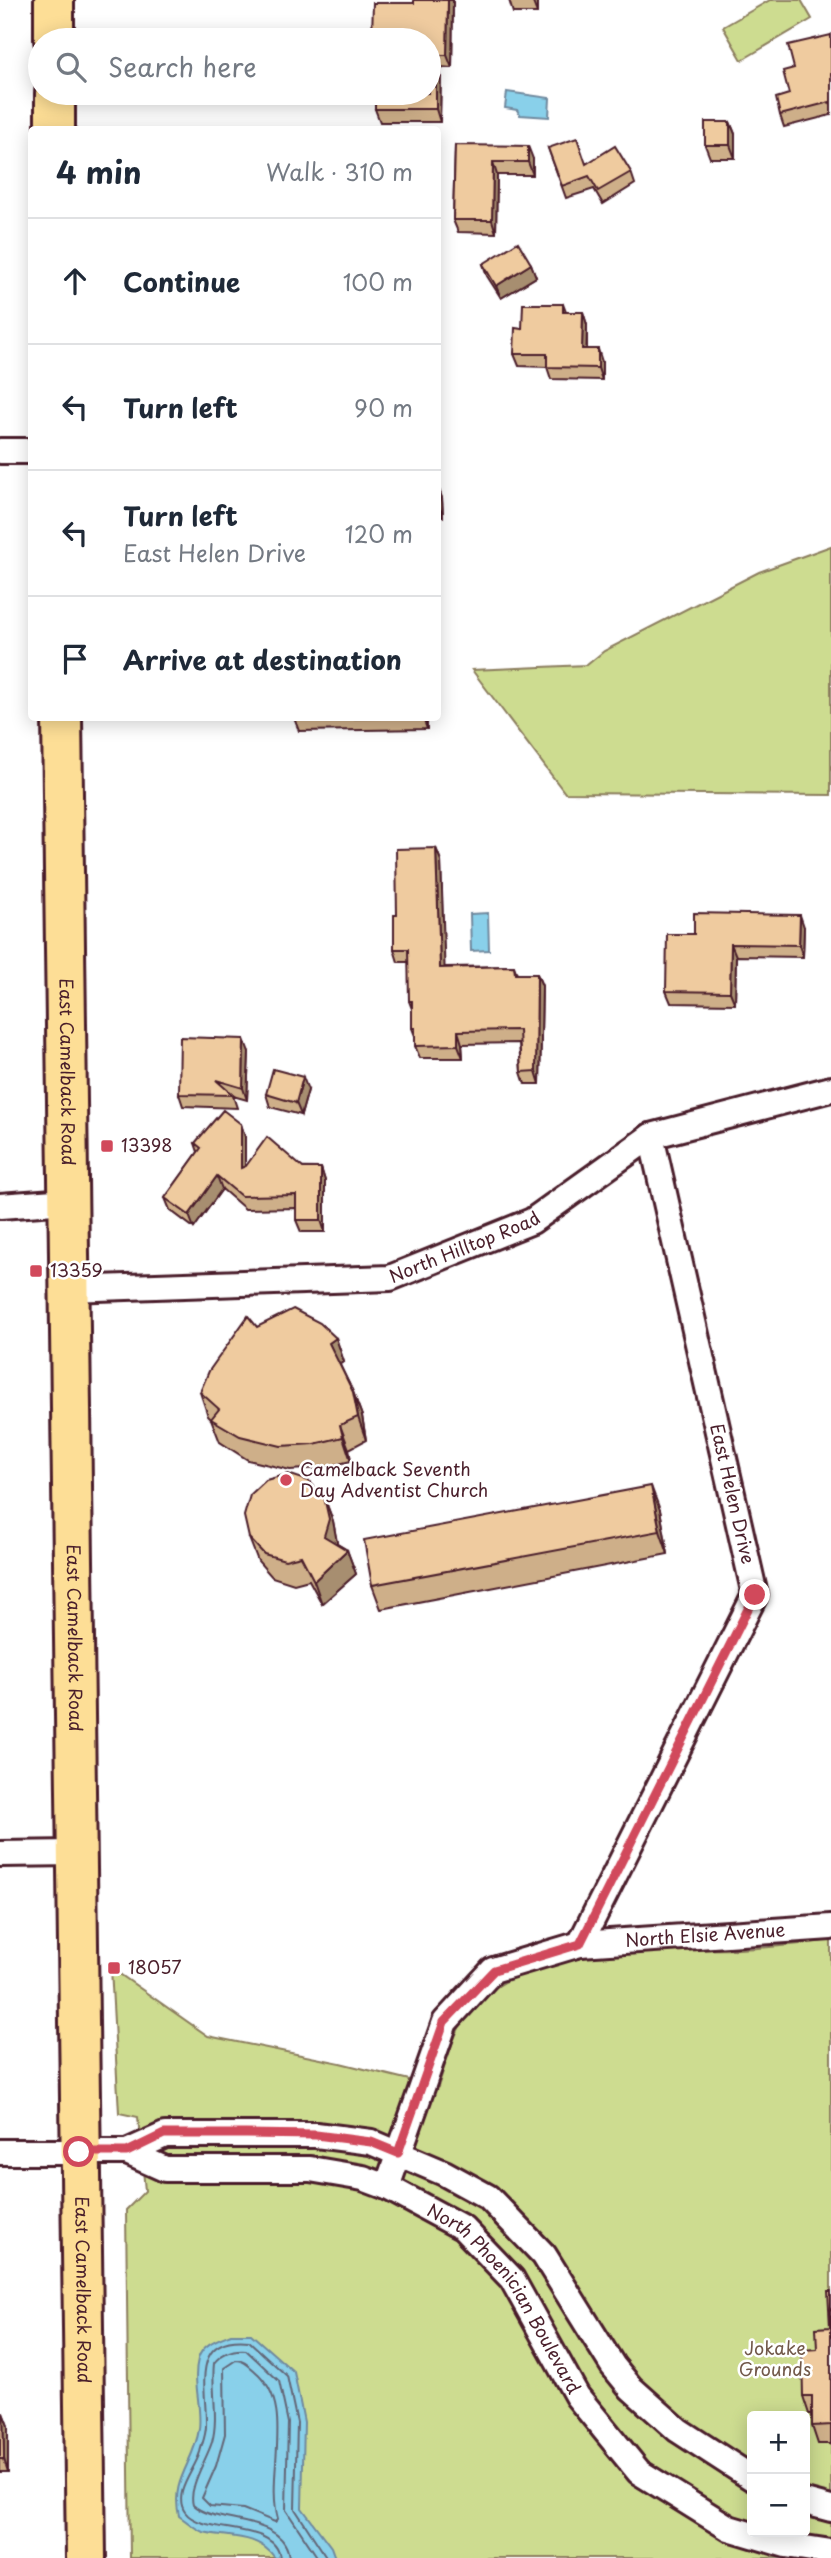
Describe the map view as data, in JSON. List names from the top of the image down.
{
  "streets": {
    "main road": ["East Camelback Road"],
    "street": [
      "North Hilltop Road",
      "East Helen Drive",
      "North Elsie Avenue",
      "North Phoenician Boulevard"
    ]
  },
  "crossings": [
    ["East Camelback Road", "North Hilltop Road"],
    ["East Camelback Road", "North Phoenician Boulevard"],
    ["North Hilltop Road", "East Helen Drive"],
    ["East Helen Drive", "North Elsie Avenue"],
    ["North Elsie Avenue", "North Phoenician Boulevard"]
  ],
  "parks": ["Jokake Grounds"],
  "places": {
    "transit": ["13398", "13359", "18057"],
    "other": ["Camelback Seventh Day Adventist Church"]
  },
  "page": {
    "search": "Search here",
    "heading": ["4 min", "Walk · 310 m"],
    "list": [
      ["Continue", "100 m"],
      ["Turn left", "90 m"],
      ["Turn left", "East Helen Drive", "120 m"],
      "Arrive at destination"
    ],
    "map_buttons": ["+", "−"]
  }
}
